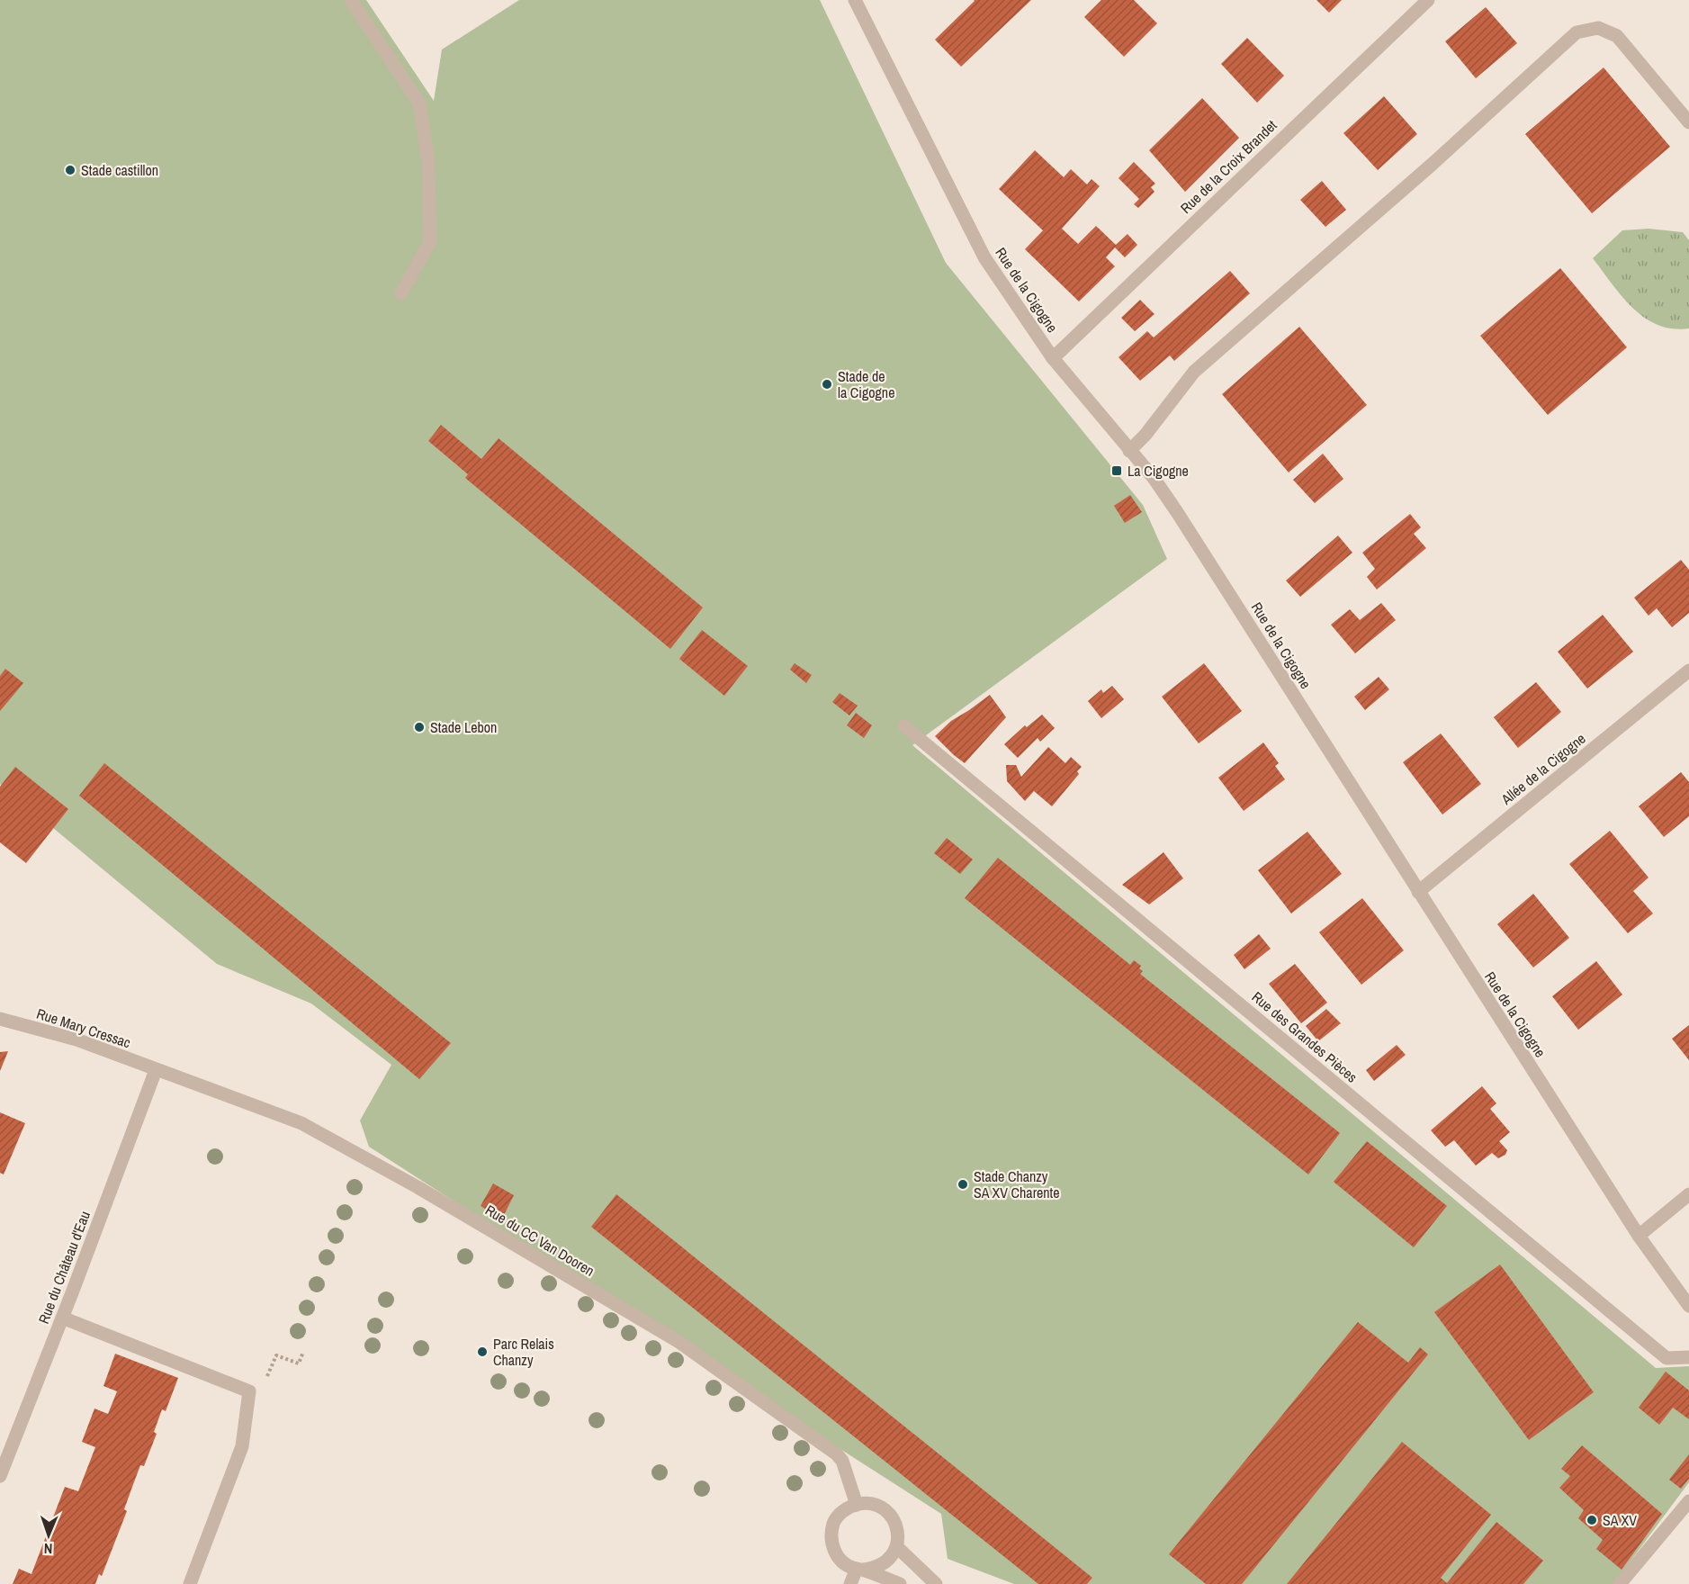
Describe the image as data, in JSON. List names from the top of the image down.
{
  "streets": {
    "street": [
      "Rue de la Croix Brandet",
      "Rue de la Cigogne",
      "Allée de la Cigogne",
      "Rue Mary Cressac",
      "Rue des Grandes Pièces",
      "Rue du CC Van Dooren",
      "Rue du Château d'Eau"
    ]
  },
  "crossings": [
    ["Rue de la Croix Brandet", "Rue de la Cigogne"],
    ["Rue de la Cigogne", "Allée de la Cigogne"],
    ["Rue Mary Cressac", "Rue du CC Van Dooren"],
    ["Rue Mary Cressac", "Rue du Château d'Eau"],
    ["Rue du CC Van Dooren", "Rue du Château d'Eau"]
  ],
  "places": {
    "other": [
      "Stade castillon",
      "Stade de la Cigogne",
      "Stade Lebon",
      "Stade Chanzy SA XV Charente",
      "Parc Relais Chanzy",
      "SA XV"
    ],
    "transit": ["La Cigogne"]
  },
  "north": "bottom"
}
